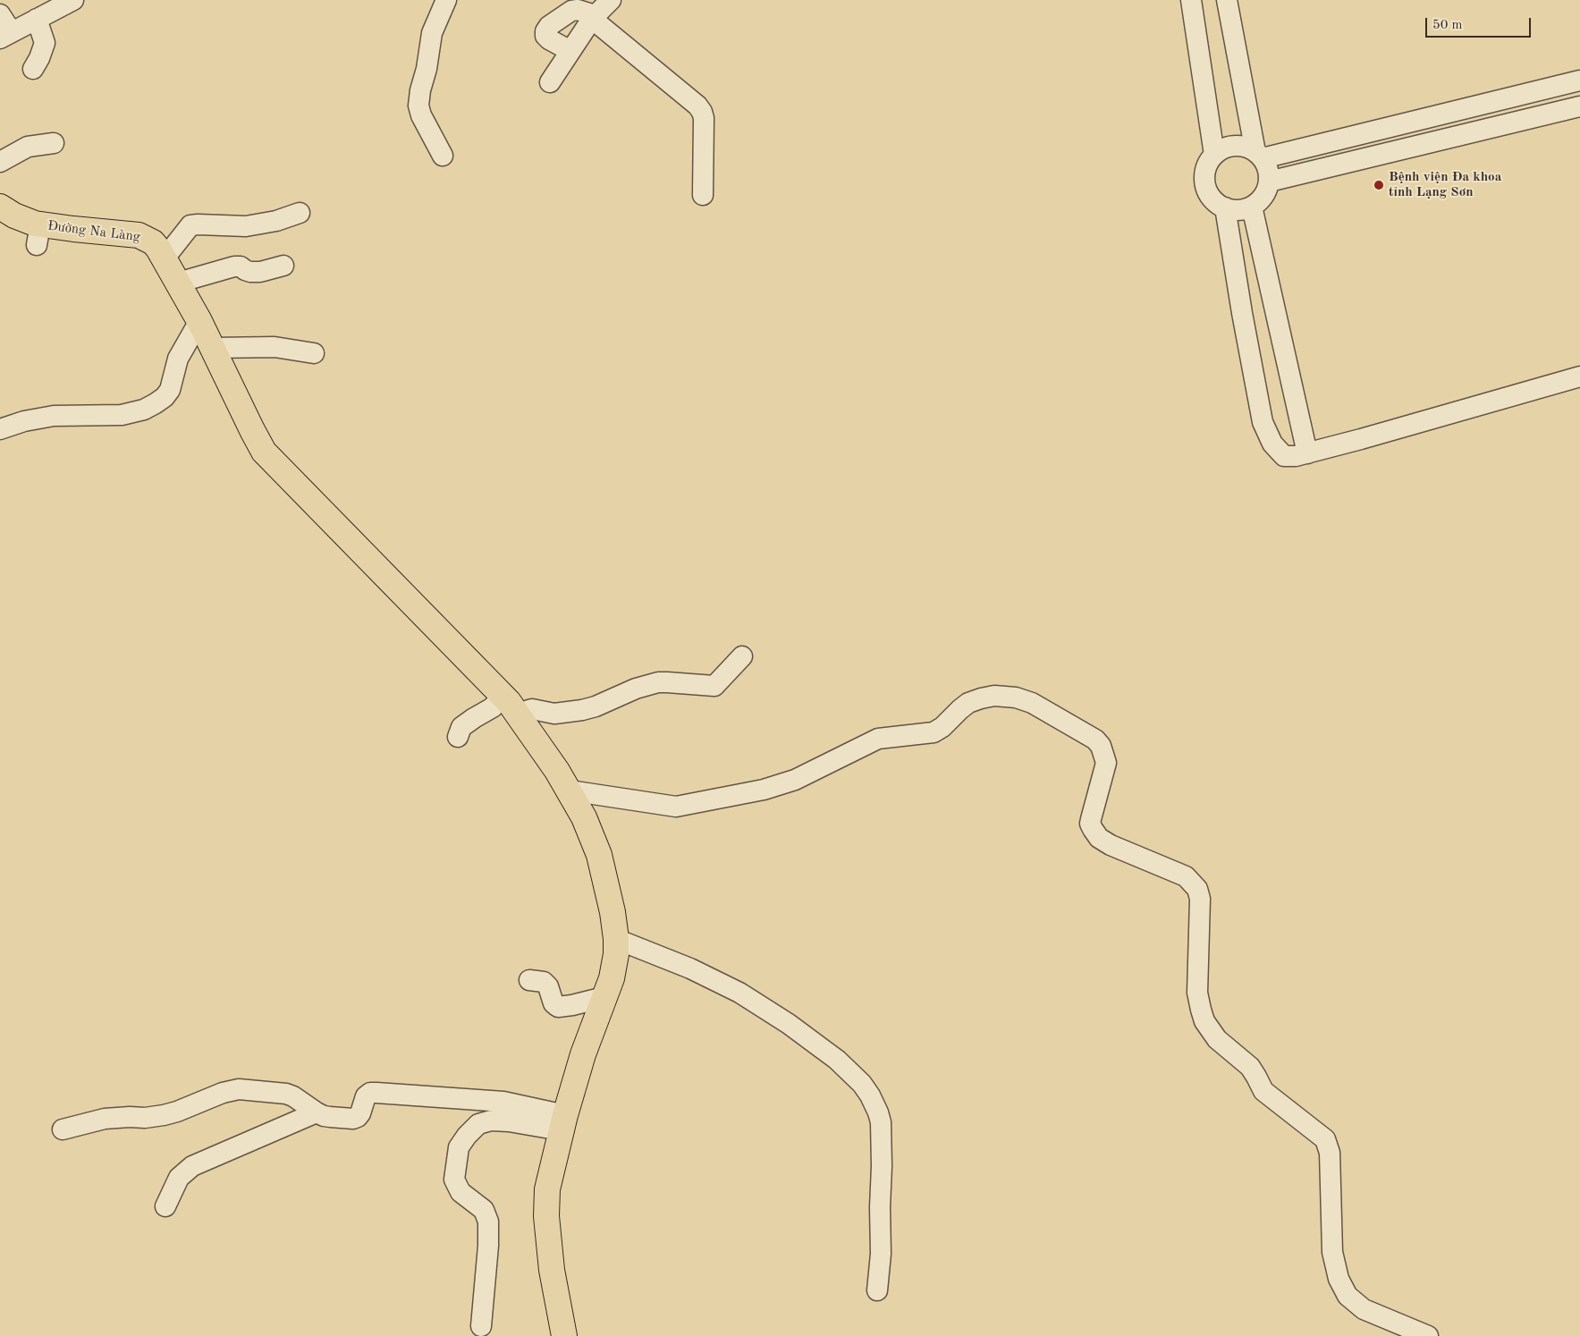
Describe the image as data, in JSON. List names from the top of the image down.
{
  "streets": {
    "main road": ["Đường Na Làng"]
  },
  "places": ["Bệnh viện Đa khoa tỉnh Lạng Sơn"],
  "scale_bar": "50 m"
}
